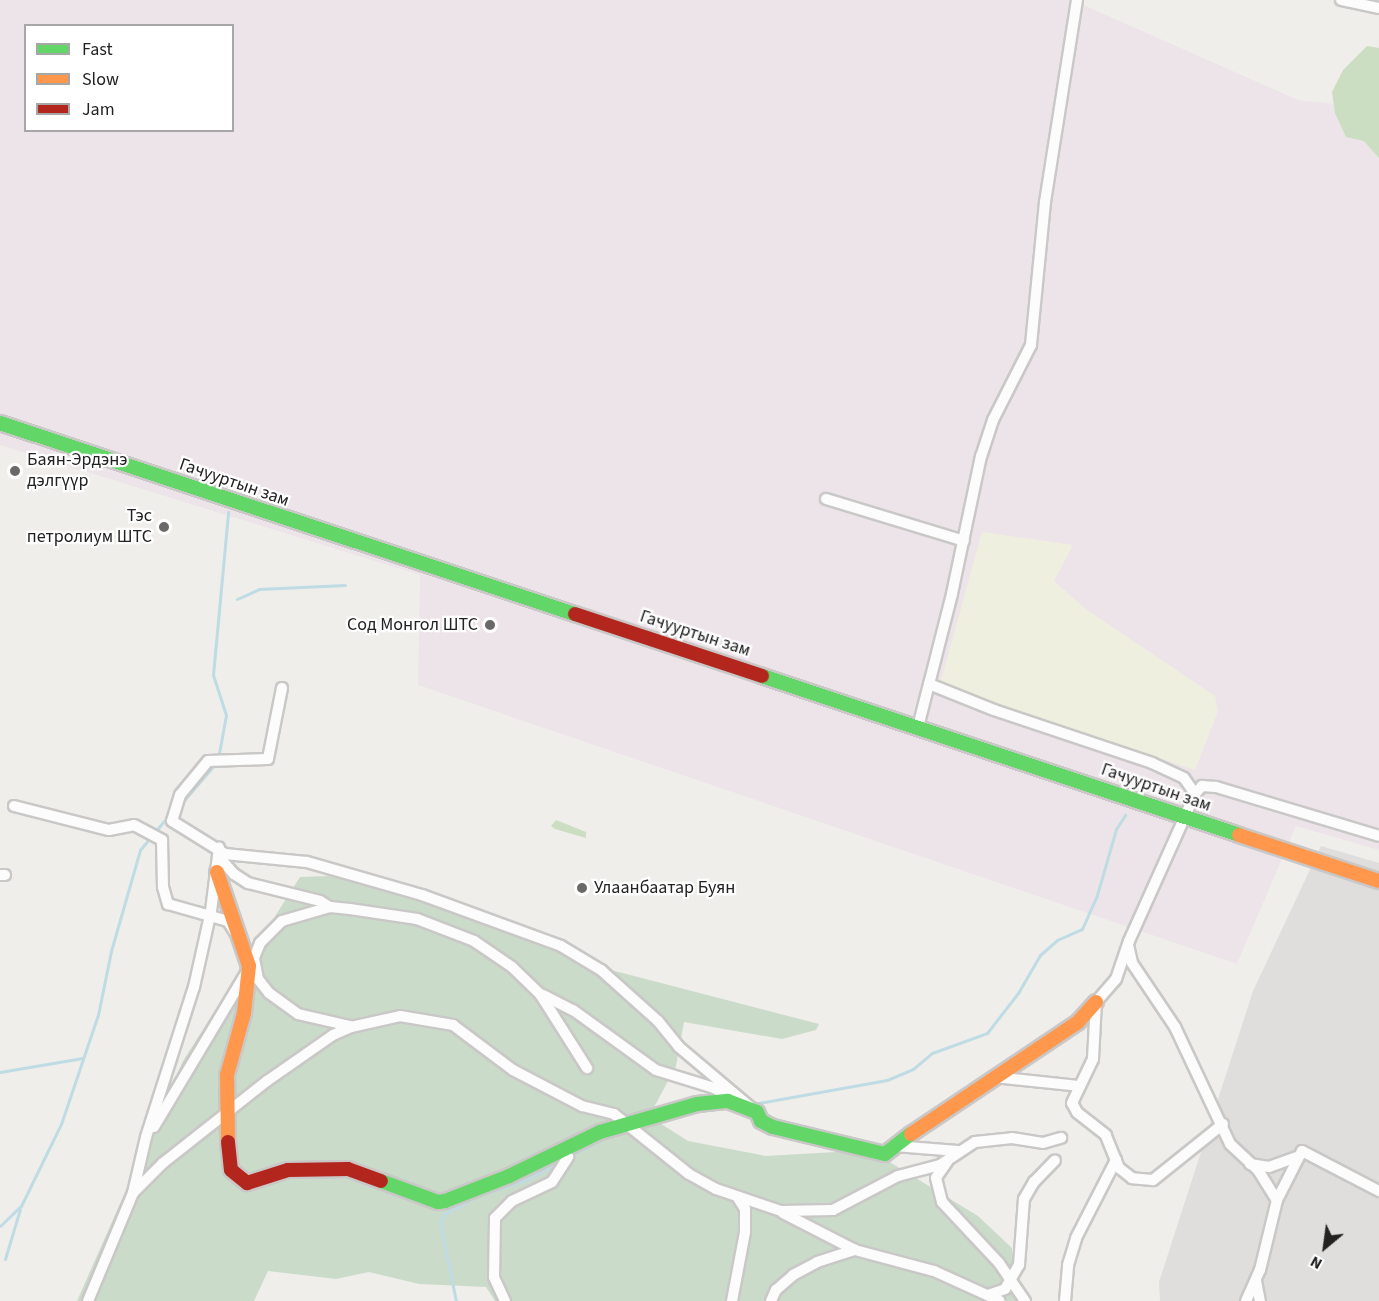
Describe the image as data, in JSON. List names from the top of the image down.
{
  "streets": {
    "main road": ["Гачууртын зам"]
  },
  "places": [
    "Баян-Эрдэнэ дэлгүүр",
    "Тэс петролиум ШТС",
    "Сод Монгол ШТС",
    "Улаанбаатар Буян"
  ],
  "legend": ["Fast", "Slow", "Jam"],
  "north": "bottom left"
}
